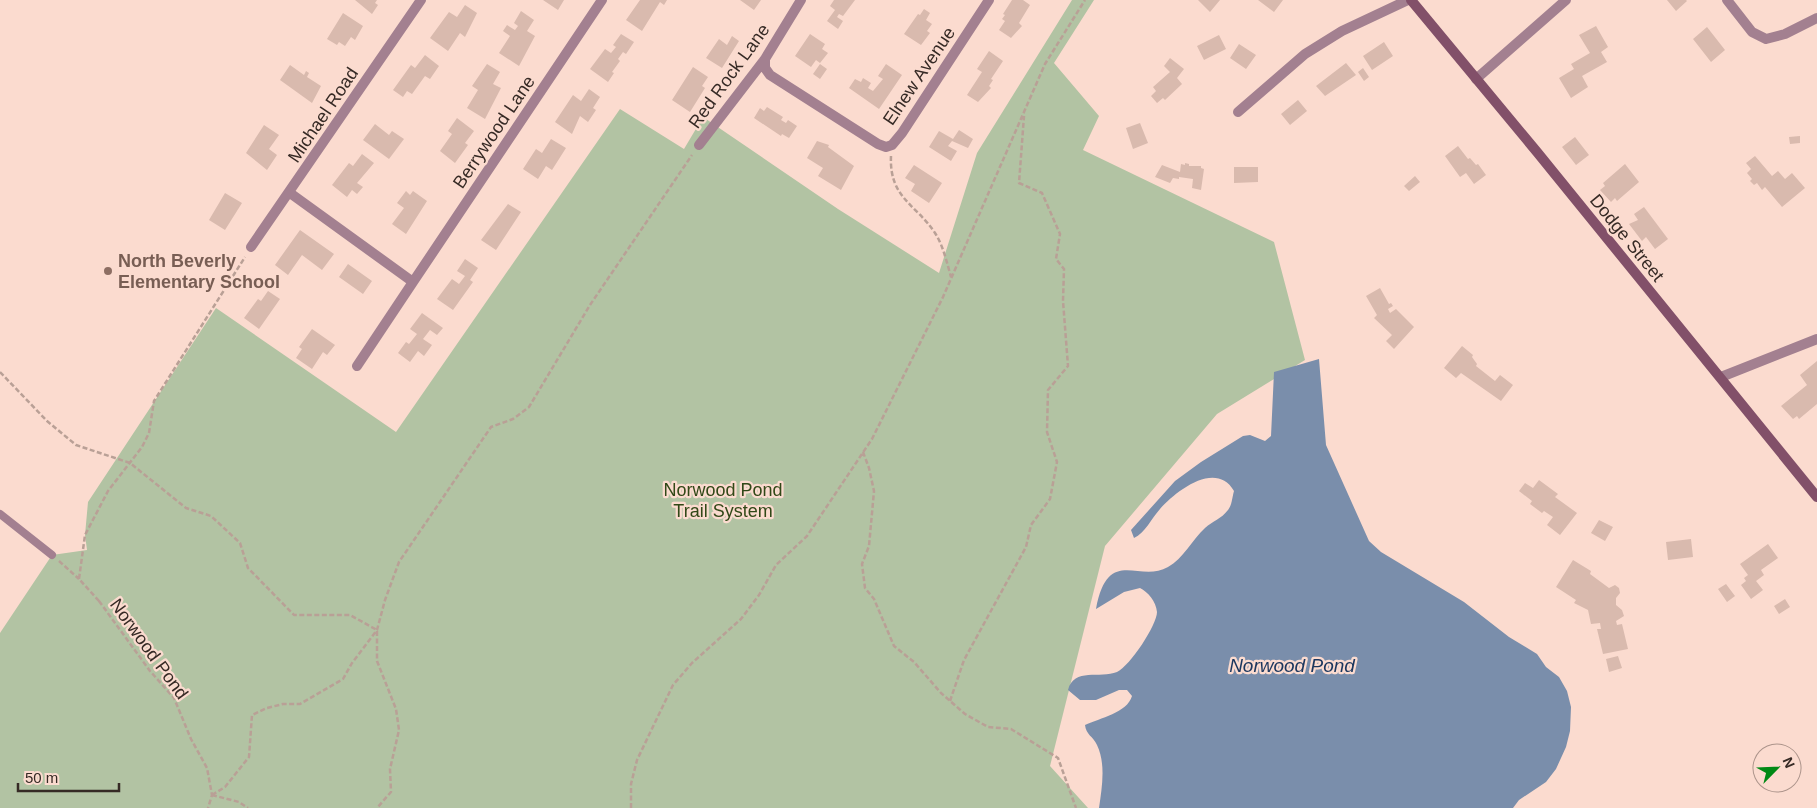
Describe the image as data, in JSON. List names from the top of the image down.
{
  "streets": {
    "main road": ["Dodge Street"],
    "street": [
      "Red Rock Lane",
      "Elnew Avenue",
      "Michael Road",
      "Berrywood Lane"
    ],
    "path": ["Norwood Pond"]
  },
  "water": ["Norwood Pond"],
  "parks": ["Norwood Pond Trail System"],
  "places": ["North Beverly Elementary School"],
  "scale_bar": "50 m",
  "north": "top right"
}
